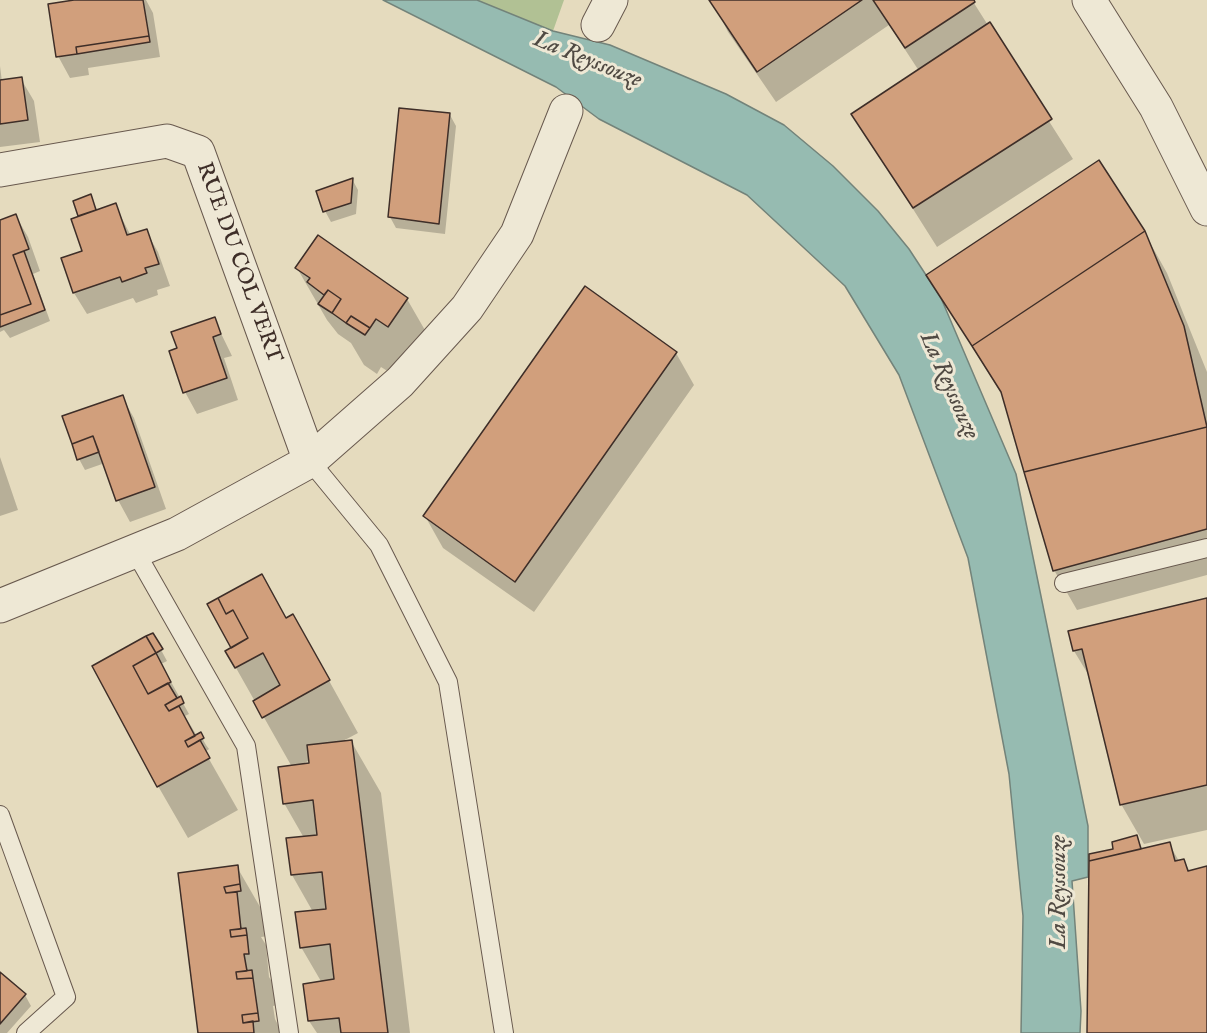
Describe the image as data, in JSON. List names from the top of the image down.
{
  "streets": {
    "street": ["RUE DU COL VERT"]
  },
  "water": ["La Reyssouze"]
}
